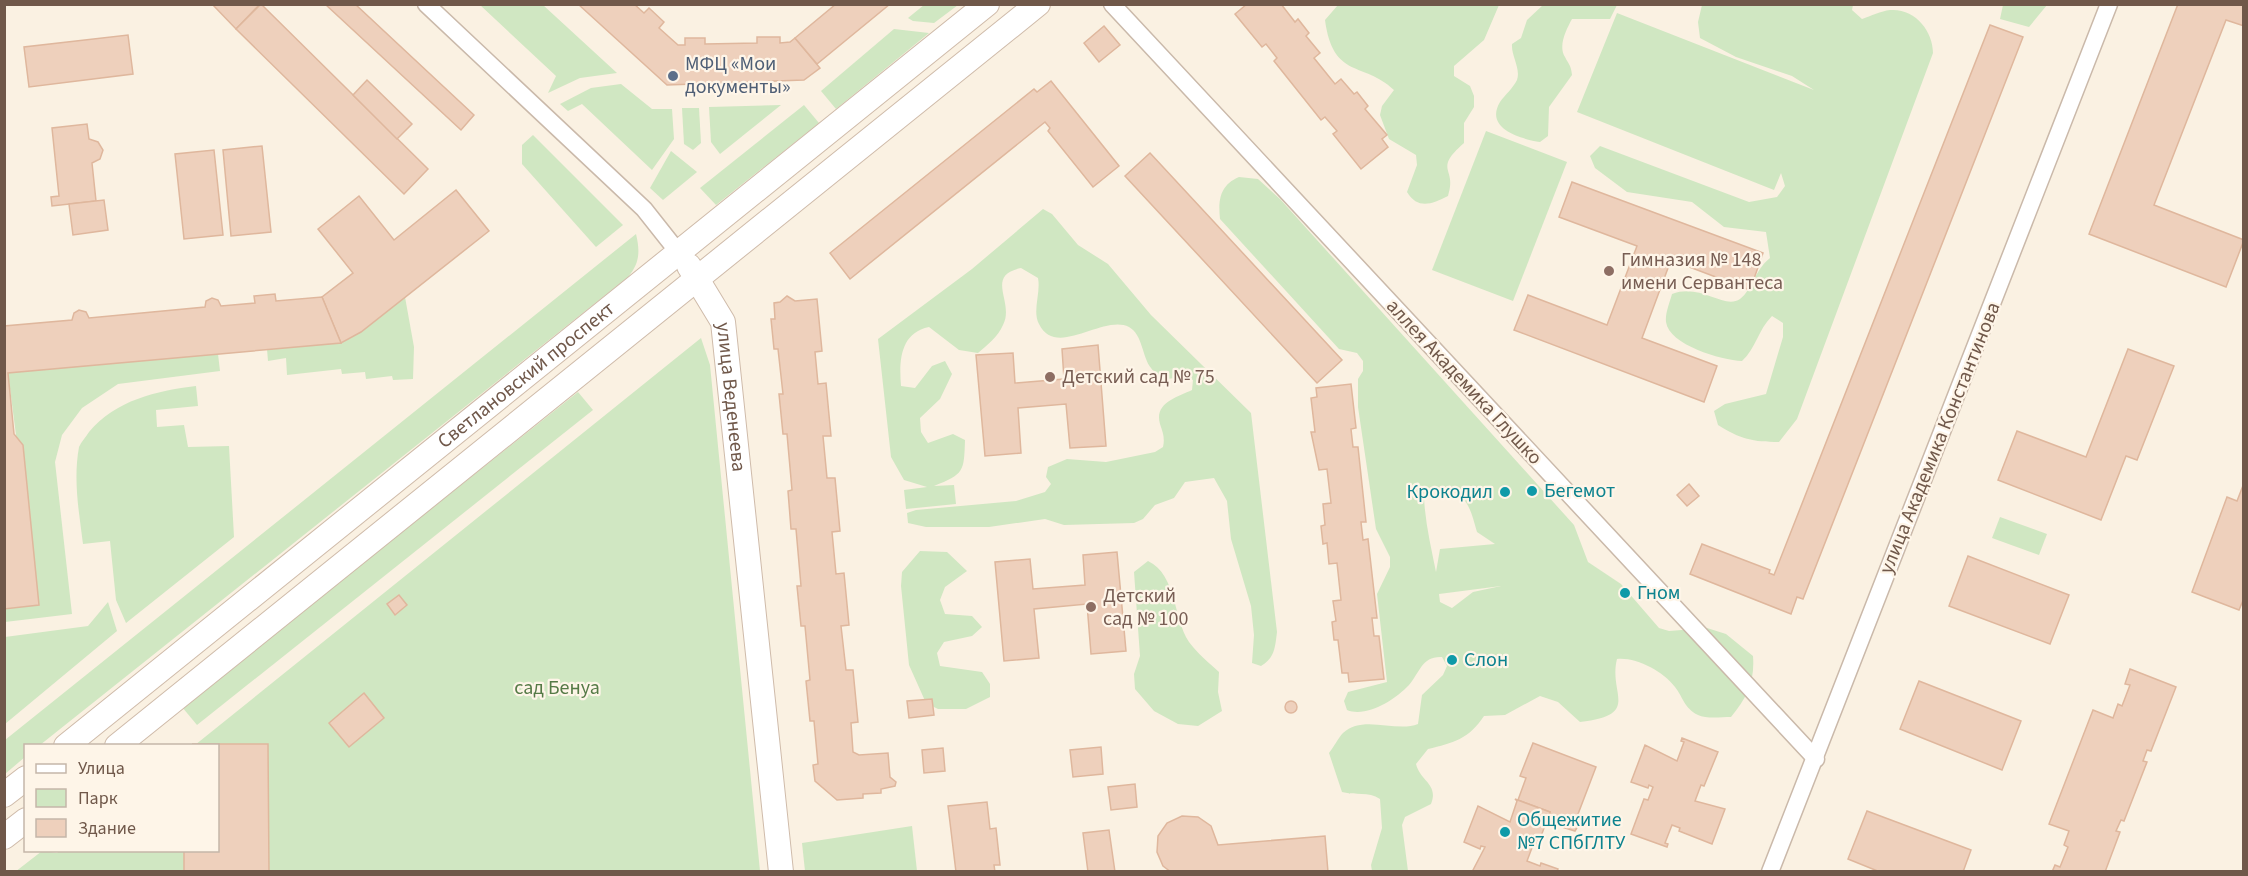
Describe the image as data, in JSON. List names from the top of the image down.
{
  "streets": {
    "main road": ["Светлановский проспект", "улица Веденеева"],
    "street": ["аллея Академика Глушко", "улица Академика Константинова"]
  },
  "crossings": [
    ["Светлановский проспект", "улица Веденеева"],
    ["аллея Академика Глушко", "улица Академика Константинова"]
  ],
  "parks": ["сад Бенуа"],
  "places": [
    "МФЦ «Мои документы»",
    "Гимназия № 148 имени Сервантеса",
    "Детский сад № 75",
    "Бегемот",
    "Крокодил",
    "Гном",
    "Детский сад № 100",
    "Слон",
    "Общежитие №7 СПбГЛТУ"
  ],
  "legend": ["Улица", "Парк", "Здание"]
}
